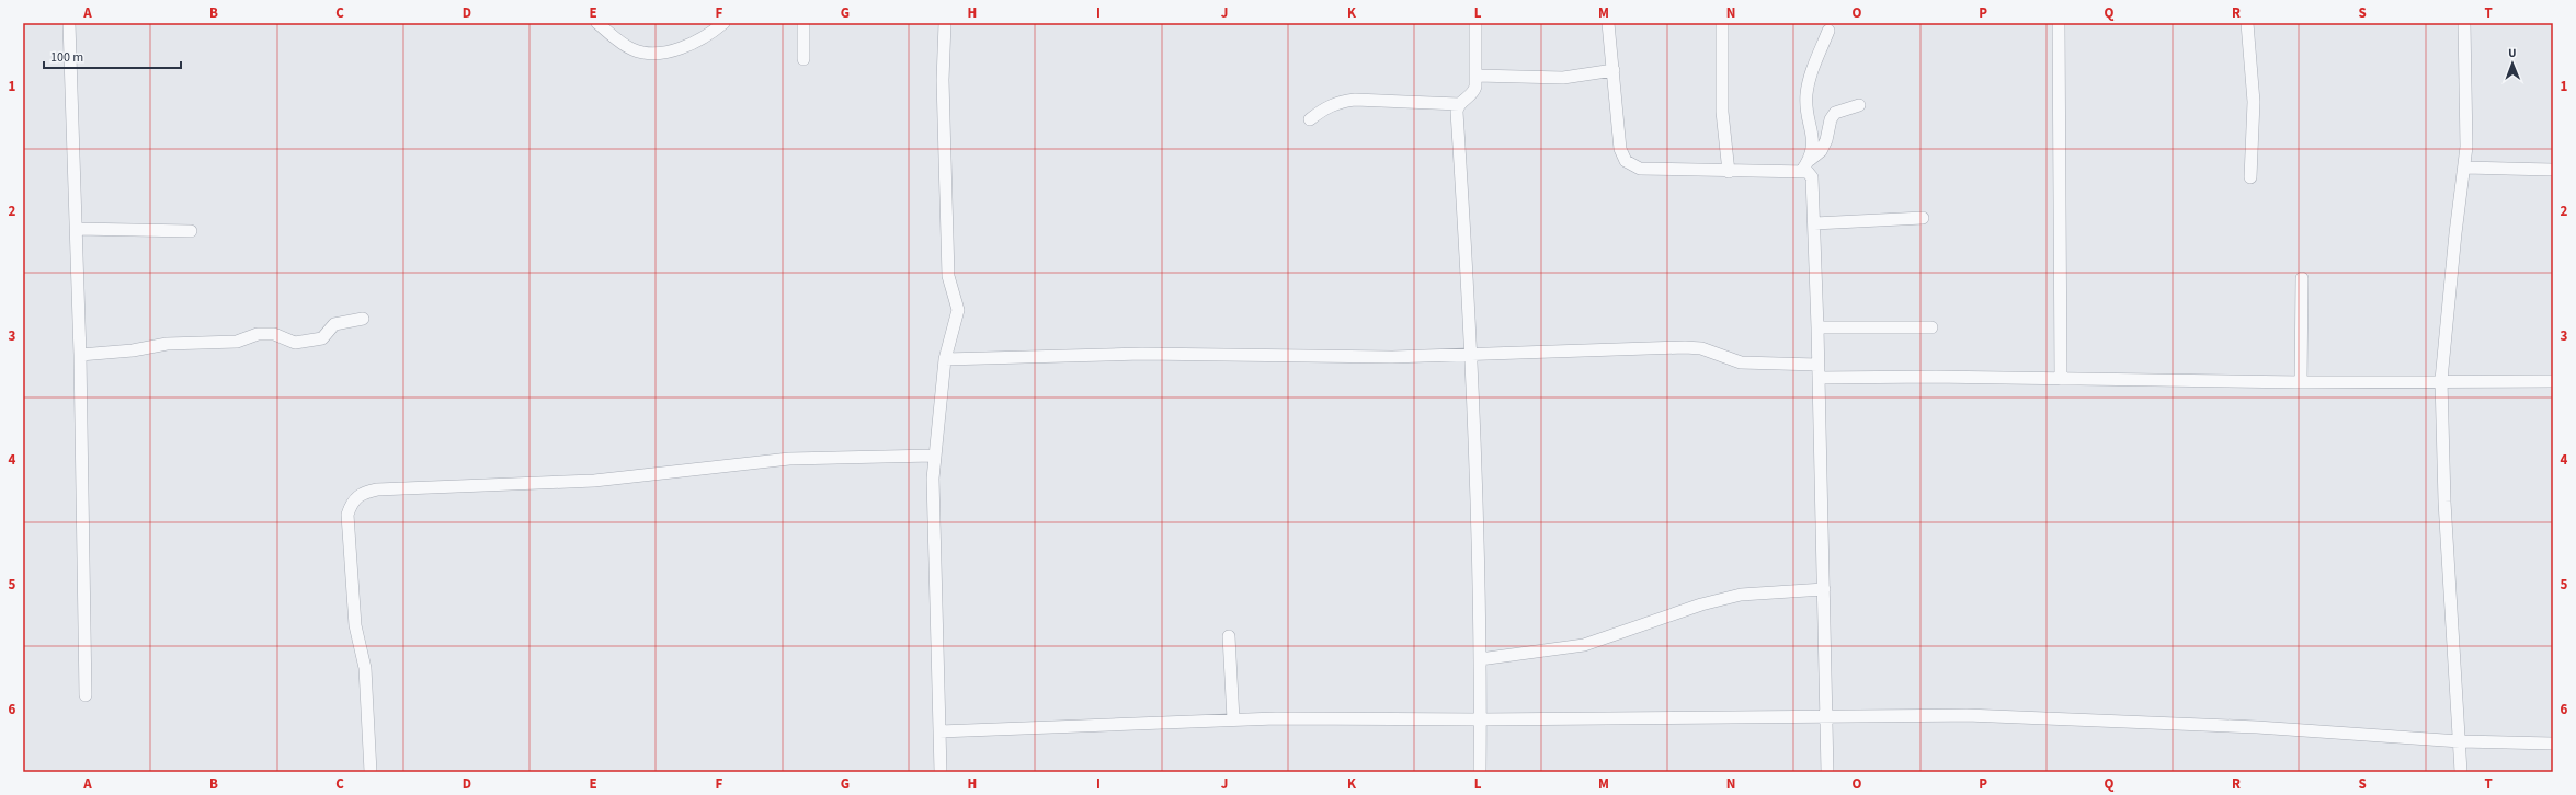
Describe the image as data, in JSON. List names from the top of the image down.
{
  "scale_bar": "100 m",
  "north": "top",
  "grid": {
    "columns": [
      "A",
      "B",
      "C",
      "D",
      "E",
      "F",
      "G",
      "H",
      "I",
      "J",
      "K",
      "L",
      "M",
      "N",
      "O",
      "P",
      "Q",
      "R",
      "S",
      "T"
    ],
    "rows": [
      "1",
      "2",
      "3",
      "4",
      "5",
      "6"
    ]
  }
}
